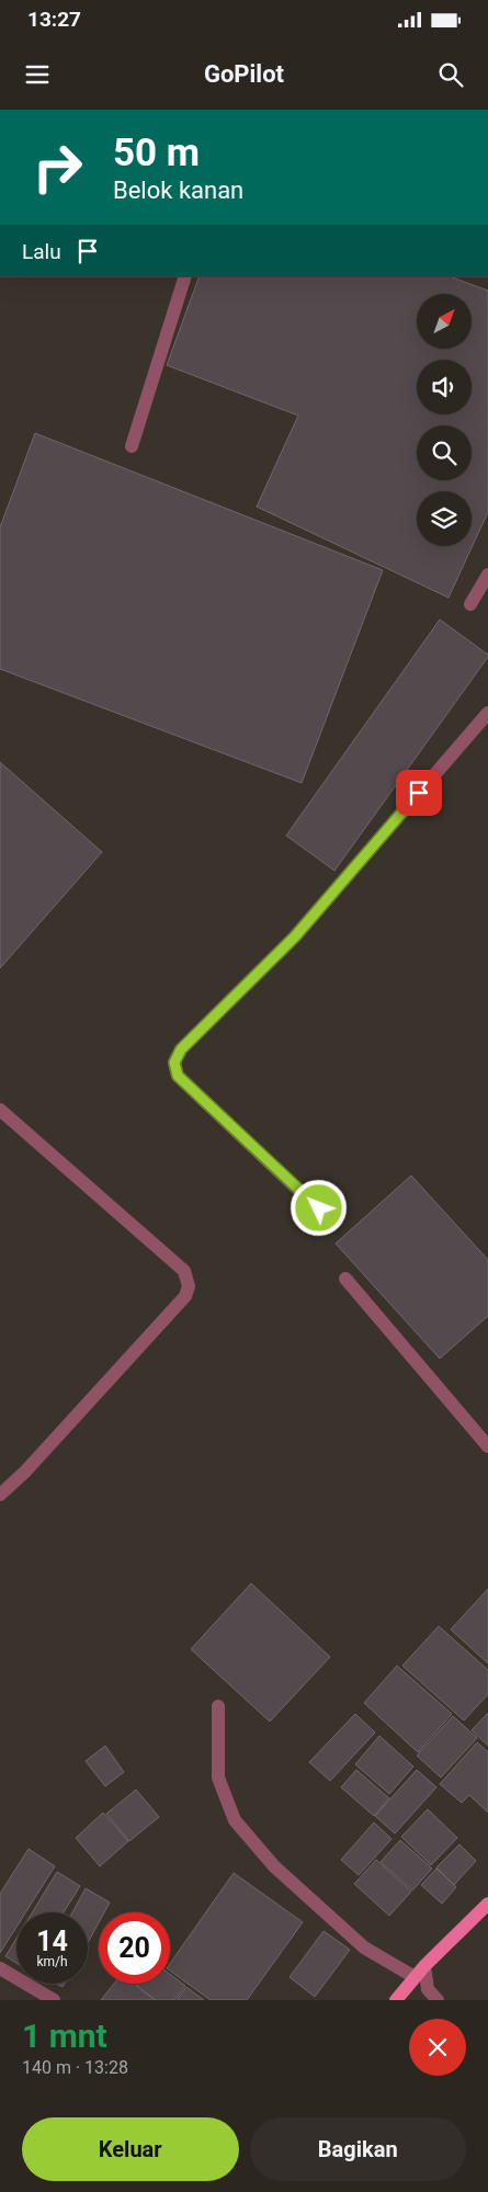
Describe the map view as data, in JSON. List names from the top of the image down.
{
  "north": "top right",
  "page": {
    "status": "13:27",
    "header": "GoPilot",
    "turn": ["50 m", "Belok kanan"],
    "then": "Lalu",
    "speed": "14 km/h",
    "limit": "20",
    "heading": ["1 mnt", "140 m · 13:28"],
    "buttons": ["Keluar", "Bagikan"]
  }
}
